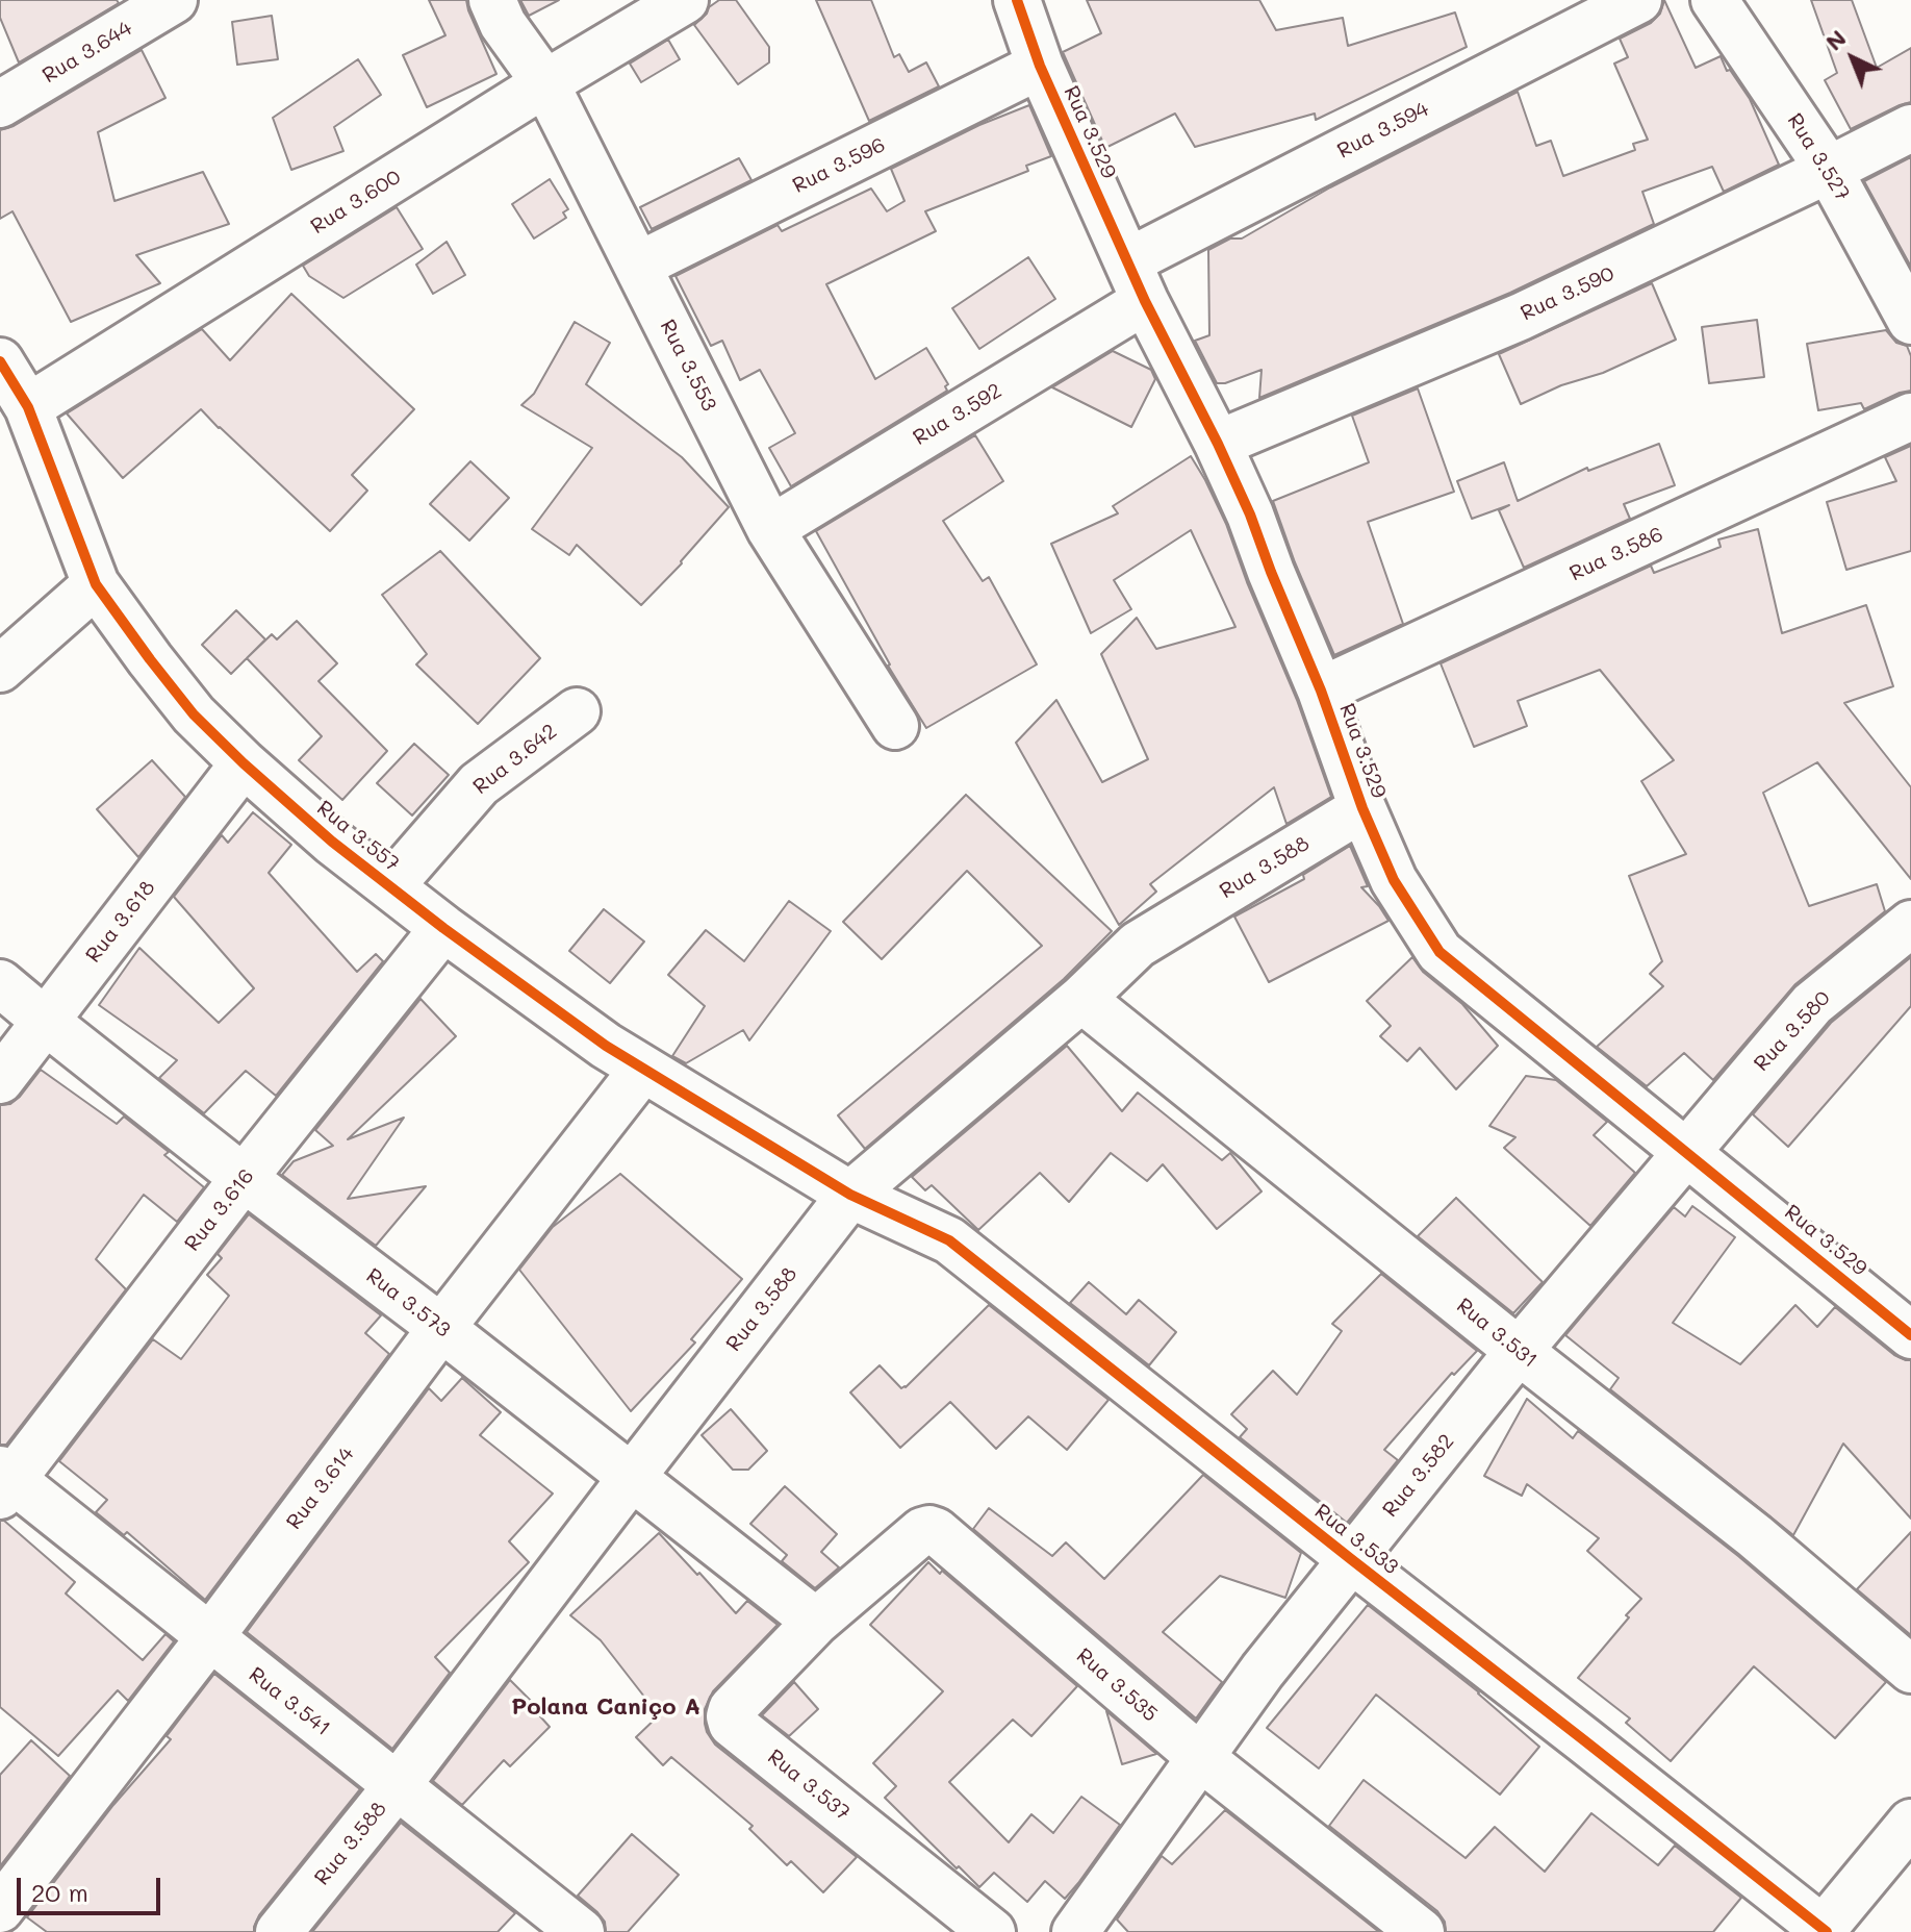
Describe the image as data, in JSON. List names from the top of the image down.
{
  "streets": {
    "street": [
      "Rua 3.644",
      "Rua 3.594",
      "Rua 3.529",
      "Rua 3.527",
      "Rua 3.596",
      "Rua 3.600",
      "Rua 3.590",
      "Rua 3.553",
      "Rua 3.592",
      "Rua 3.586",
      "Rua 3.642",
      "Rua 3.557",
      "Rua 3.588",
      "Rua 3.618",
      "Rua 3.580",
      "Rua 3.616",
      "Rua 3.573",
      "Rua 3.531",
      "Rua 3.582",
      "Rua 3.614",
      "Rua 3.533",
      "Rua 3.535",
      "Rua 3.541",
      "Rua 3.537"
    ]
  },
  "crossings": [
    ["Rua 3.594", "Rua 3.529"],
    ["Rua 3.594", "Rua 3.592"],
    ["Rua 3.529", "Rua 3.596"],
    ["Rua 3.529", "Rua 3.590"],
    ["Rua 3.529", "Rua 3.592"],
    ["Rua 3.529", "Rua 3.586"],
    ["Rua 3.529", "Rua 3.588"],
    ["Rua 3.529", "Rua 3.580"],
    ["Rua 3.529", "Rua 3.582"],
    ["Rua 3.527", "Rua 3.590"],
    ["Rua 3.596", "Rua 3.553"],
    ["Rua 3.600", "Rua 3.553"],
    ["Rua 3.600", "Rua 3.557"],
    ["Rua 3.553", "Rua 3.592"],
    ["Rua 3.642", "Rua 3.557"],
    ["Rua 3.557", "Rua 3.588"],
    ["Rua 3.557", "Rua 3.618"],
    ["Rua 3.557", "Rua 3.616"],
    ["Rua 3.557", "Rua 3.614"],
    ["Rua 3.557", "Rua 3.533"],
    ["Rua 3.588", "Rua 3.573"],
    ["Rua 3.588", "Rua 3.531"],
    ["Rua 3.588", "Rua 3.533"],
    ["Rua 3.588", "Rua 3.541"],
    ["Rua 3.618", "Rua 3.573"],
    ["Rua 3.580", "Rua 3.582"],
    ["Rua 3.616", "Rua 3.573"],
    ["Rua 3.616", "Rua 3.541"],
    ["Rua 3.573", "Rua 3.614"],
    ["Rua 3.573", "Rua 3.535"],
    ["Rua 3.573", "Rua 3.537"],
    ["Rua 3.531", "Rua 3.582"],
    ["Rua 3.582", "Rua 3.533"],
    ["Rua 3.582", "Rua 3.535"],
    ["Rua 3.614", "Rua 3.541"],
    ["Rua 3.535", "Rua 3.537"]
  ],
  "districts": ["Polana Caniço A"],
  "scale_bar": "20 m",
  "north": "top left"
}
